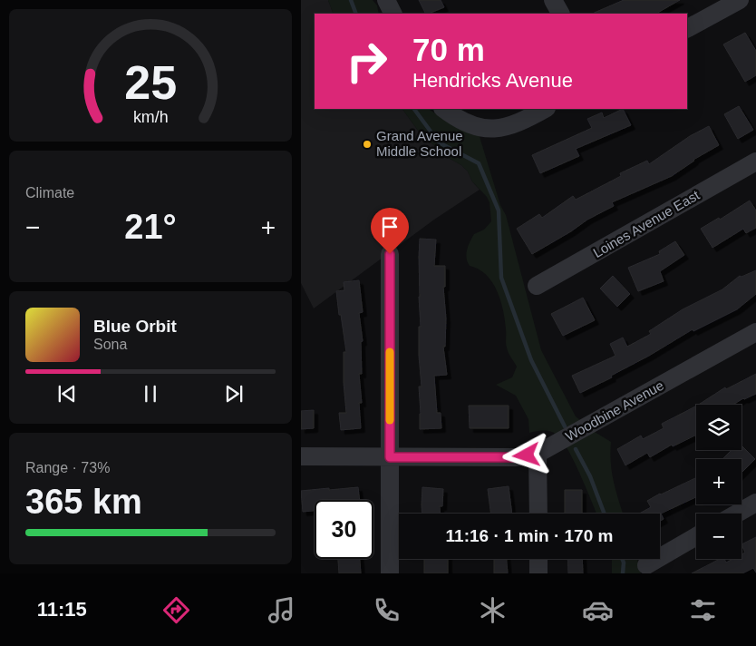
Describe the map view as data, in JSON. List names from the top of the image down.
{
  "streets": {
    "street": ["Loines Avenue East", "Woodbine Avenue"]
  },
  "places": ["Grand Avenue Middle School"],
  "page": {
    "turn": ["70 m", "Hendricks Avenue"],
    "tile": [
      "Climate",
      ["Range · 73%", "365 km"]
    ],
    "heat": ["−", "21°", "+"],
    "song": ["Blue Orbit", "Sona"],
    "map_buttons": ["+", "−"],
    "limit": "30",
    "trip": "11:16 · 1 min · 170 m",
    "tabs": "11:15",
    "gauge": ["25", "km/h"]
  }
}
